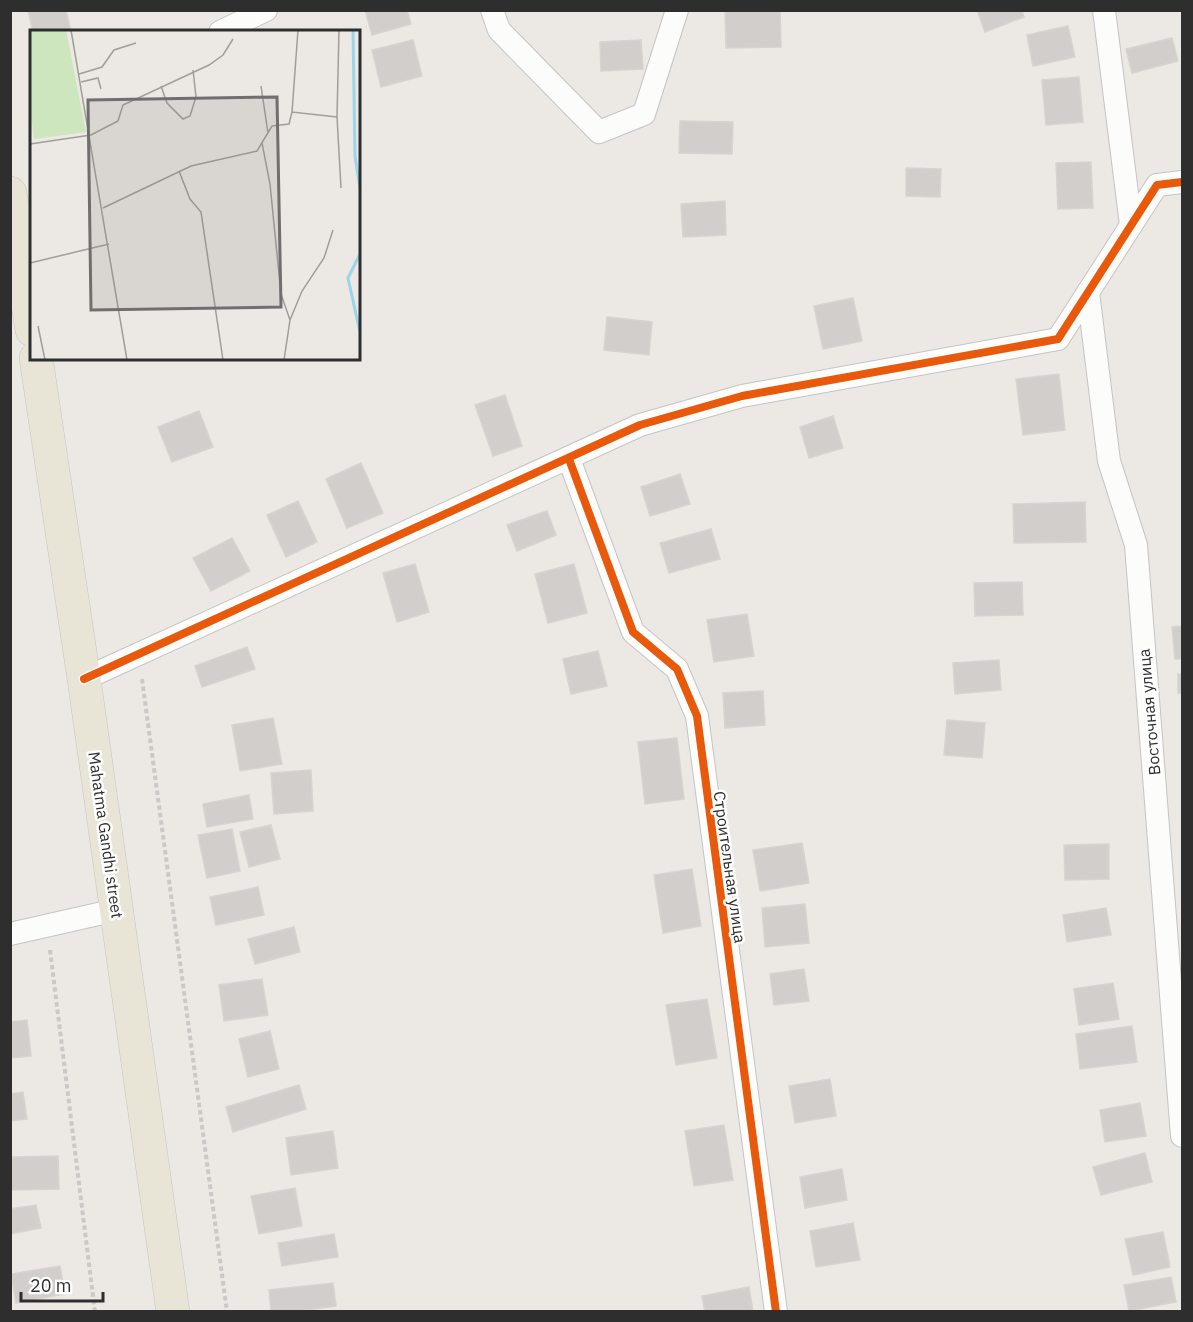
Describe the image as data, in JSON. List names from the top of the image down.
{
  "streets": {
    "main road": ["Mahatma Gandhi street"],
    "street": ["Восточная улица", "Строительная улица"]
  },
  "scale_bar": "20 m"
}
